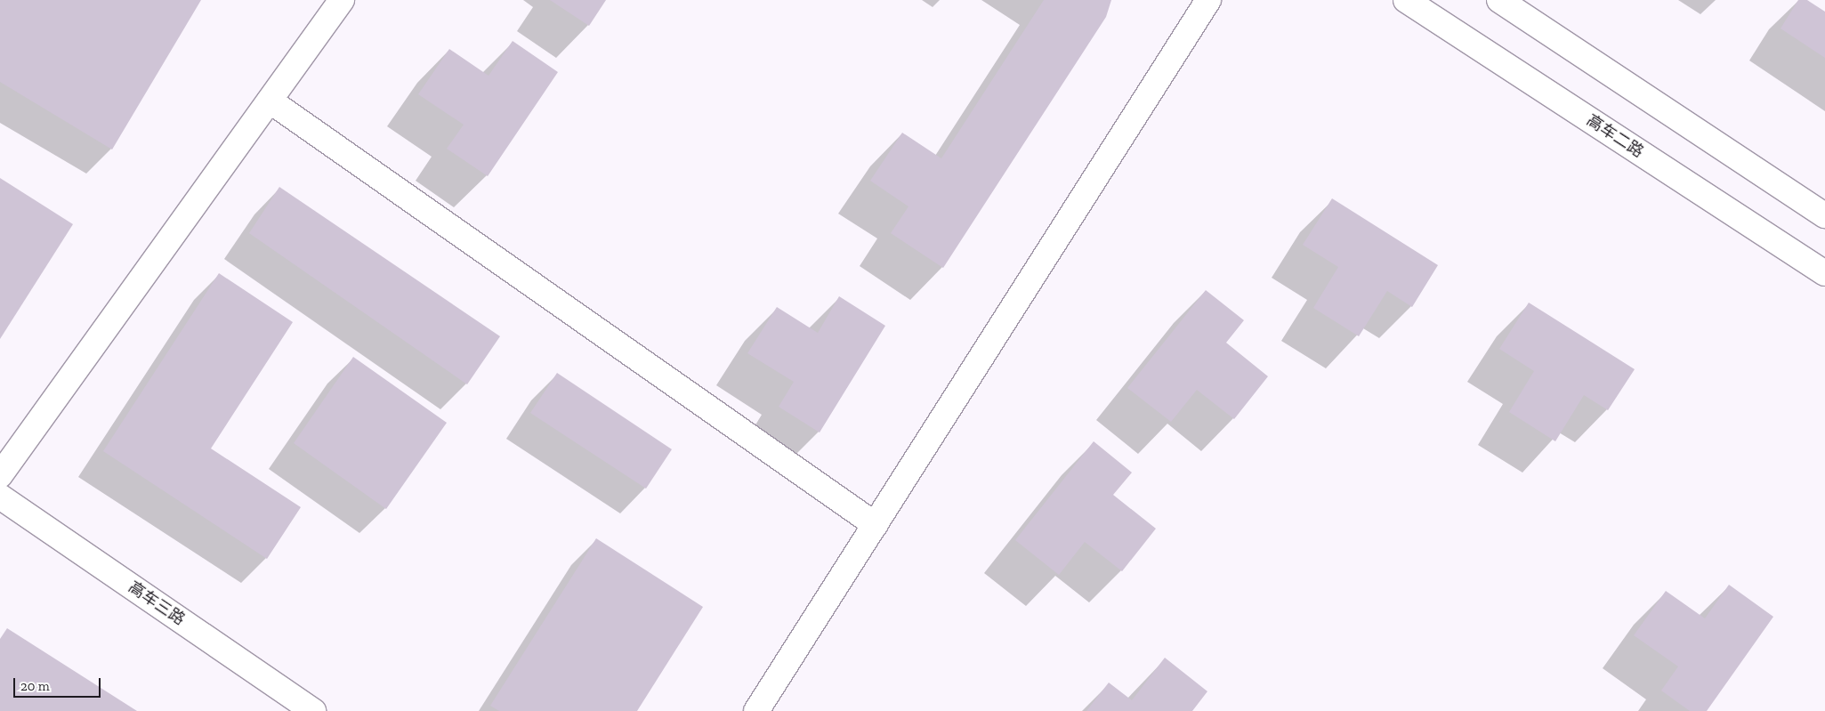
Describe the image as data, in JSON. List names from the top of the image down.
{
  "streets": {
    "street": ["高车二路", "高车三路"]
  },
  "scale_bar": "20 m"
}
